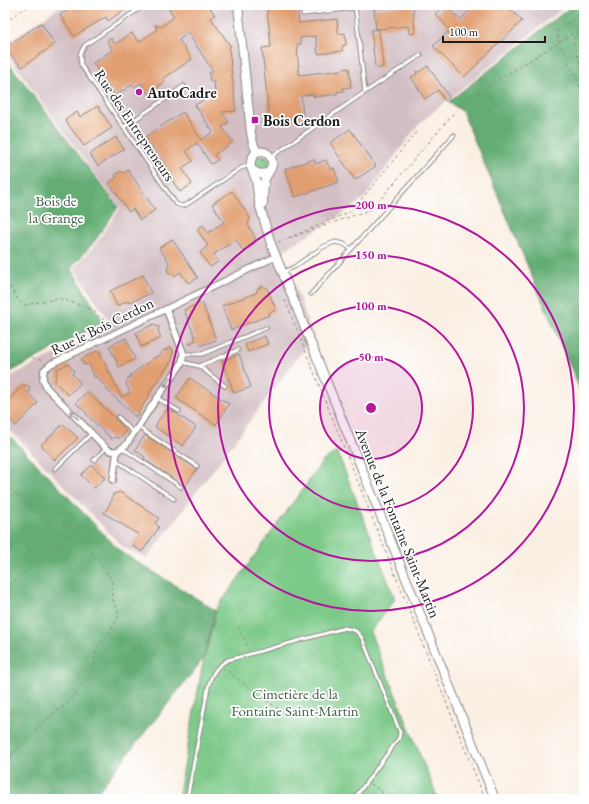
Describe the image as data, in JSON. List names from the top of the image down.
{
  "streets": {
    "main road": ["Avenue de la Fontaine Saint-Martin"],
    "street": ["Rue le Bois Cerdon"],
    "lane": ["Rue des Entrepreneurs"]
  },
  "crossings": [
    ["Rue des Entrepreneurs", "Avenue de la Fontaine Saint-Martin"],
    ["Rue le Bois Cerdon", "Avenue de la Fontaine Saint-Martin"]
  ],
  "parks": ["Bois de la Grange", "Cimetière de la Fontaine Saint-Martin"],
  "places": {
    "other": ["AutoCadre"],
    "transit": ["Bois Cerdon"]
  },
  "scale_bar": "100 m",
  "rings": [
    "200 m",
    "150 m",
    "100 m",
    "50 m"
  ]
}
